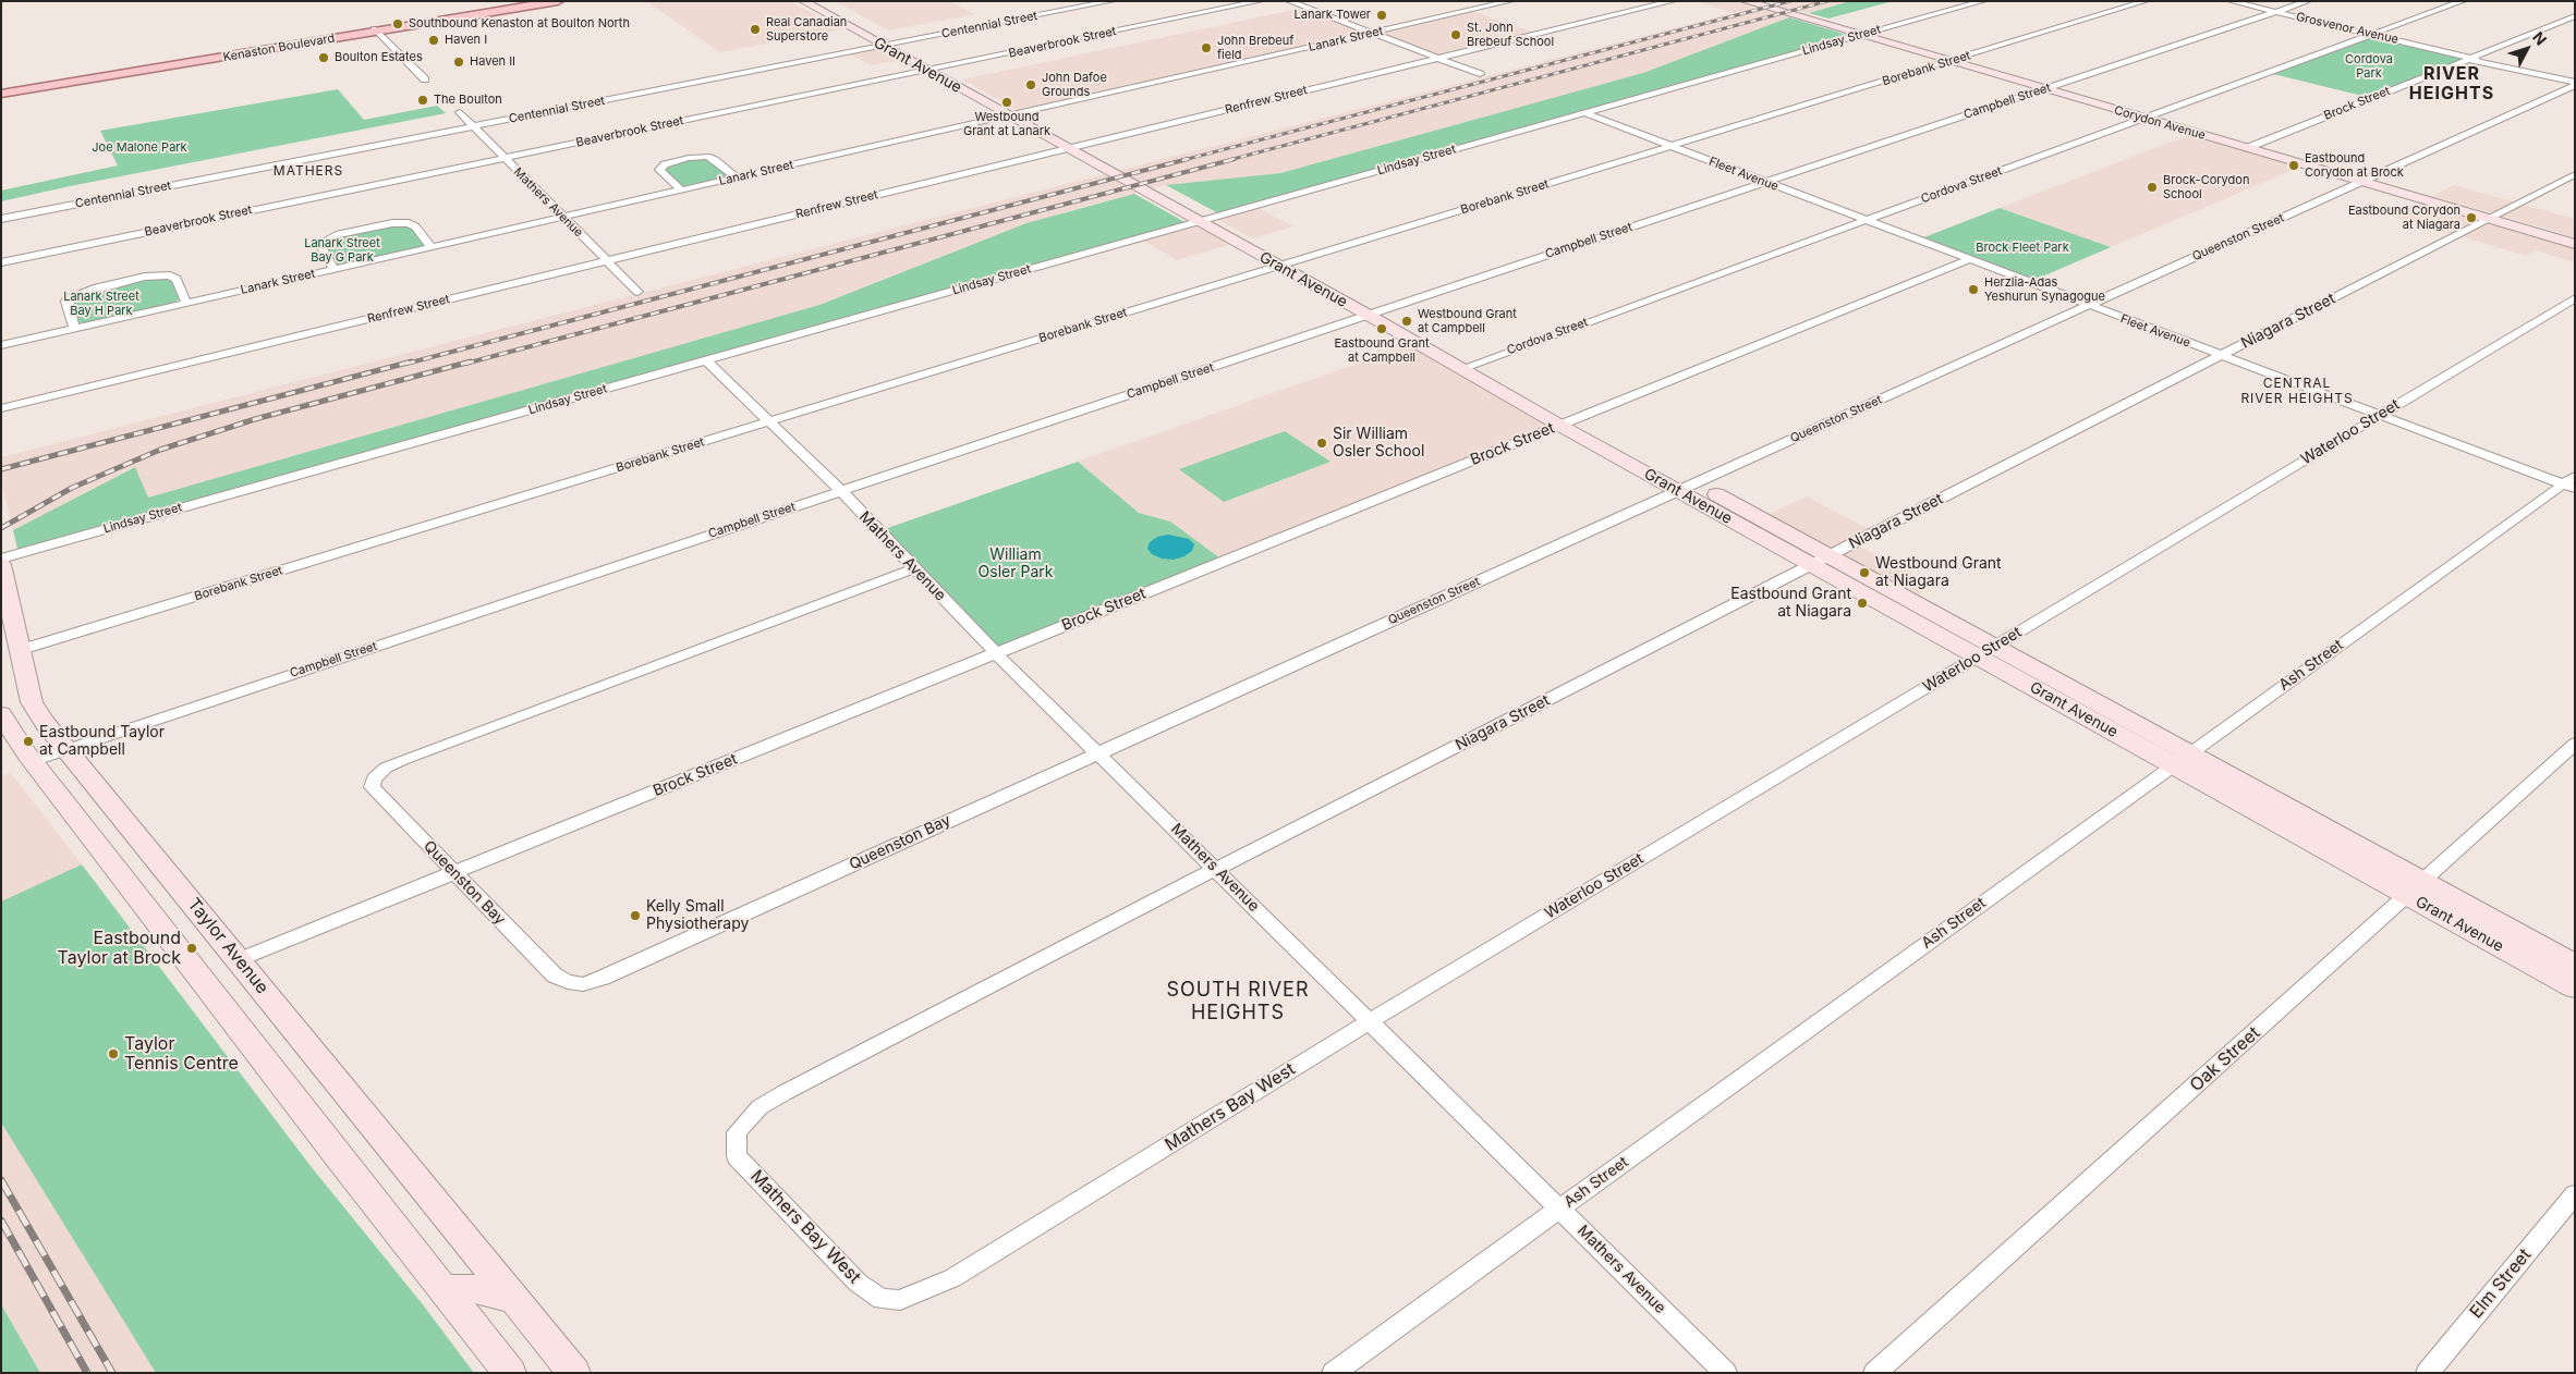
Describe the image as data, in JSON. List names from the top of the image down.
{
  "streets": {
    "main road": [
      "Kenaston Boulevard",
      "Grant Avenue",
      "Corydon Avenue",
      "Taylor Avenue"
    ],
    "street": [
      "Centennial Street",
      "Grosvenor Avenue",
      "Lanark Street",
      "Lindsay Street",
      "Beaverbrook Street",
      "Borebank Street",
      "Renfrew Street",
      "Campbell Street",
      "Brock Street",
      "Fleet Avenue",
      "Cordova Street",
      "Mathers Avenue",
      "Queenston Street",
      "Niagara Street",
      "Waterloo Street",
      "Ash Street",
      "Queenston Bay",
      "Oak Street",
      "Mathers Bay West",
      "Elm Street"
    ]
  },
  "crossings": [
    ["Centennial Street", "Grant Avenue"],
    ["Centennial Street", "Mathers Avenue"],
    ["Grosvenor Avenue", "Campbell Street"],
    ["Grosvenor Avenue", "Brock Street"],
    ["Grosvenor Avenue", "Cordova Street"],
    ["Grosvenor Avenue", "Queenston Street"],
    ["Lanark Street", "Grant Avenue"],
    ["Lanark Street", "Mathers Avenue"],
    ["Lindsay Street", "Grant Avenue"],
    ["Lindsay Street", "Corydon Avenue"],
    ["Lindsay Street", "Fleet Avenue"],
    ["Lindsay Street", "Mathers Avenue"],
    ["Beaverbrook Street", "Grant Avenue"],
    ["Beaverbrook Street", "Mathers Avenue"],
    ["Grant Avenue", "Borebank Street"],
    ["Grant Avenue", "Renfrew Street"],
    ["Grant Avenue", "Campbell Street"],
    ["Grant Avenue", "Brock Street"],
    ["Grant Avenue", "Cordova Street"],
    ["Grant Avenue", "Queenston Street"],
    ["Grant Avenue", "Niagara Street"],
    ["Grant Avenue", "Waterloo Street"],
    ["Grant Avenue", "Ash Street"],
    ["Grant Avenue", "Oak Street"],
    ["Borebank Street", "Corydon Avenue"],
    ["Borebank Street", "Fleet Avenue"],
    ["Borebank Street", "Mathers Avenue"],
    ["Borebank Street", "Taylor Avenue"],
    ["Renfrew Street", "Mathers Avenue"],
    ["Campbell Street", "Corydon Avenue"],
    ["Campbell Street", "Fleet Avenue"],
    ["Campbell Street", "Mathers Avenue"],
    ["Campbell Street", "Taylor Avenue"],
    ["Brock Street", "Corydon Avenue"],
    ["Brock Street", "Fleet Avenue"],
    ["Brock Street", "Mathers Avenue"],
    ["Brock Street", "Queenston Bay"],
    ["Brock Street", "Taylor Avenue"],
    ["Corydon Avenue", "Cordova Street"],
    ["Corydon Avenue", "Queenston Street"],
    ["Corydon Avenue", "Niagara Street"],
    ["Fleet Avenue", "Cordova Street"],
    ["Fleet Avenue", "Queenston Street"],
    ["Fleet Avenue", "Niagara Street"],
    ["Fleet Avenue", "Waterloo Street"],
    ["Fleet Avenue", "Ash Street"],
    ["Mathers Avenue", "Queenston Street"],
    ["Mathers Avenue", "Niagara Street"],
    ["Mathers Avenue", "Waterloo Street"],
    ["Mathers Avenue", "Ash Street"],
    ["Mathers Avenue", "Queenston Bay"],
    ["Mathers Avenue", "Mathers Bay West"],
    ["Queenston Street", "Queenston Bay"],
    ["Niagara Street", "Mathers Bay West"],
    ["Waterloo Street", "Mathers Bay West"]
  ],
  "districts": [
    "RIVER HEIGHTS",
    "MATHERS",
    "CENTRAL RIVER HEIGHTS",
    "SOUTH RIVER HEIGHTS"
  ],
  "parks": [
    "Cordova Park",
    "Joe Malone Park",
    "Lanark Street Bay G Park",
    "Brock Fleet Park",
    "Lanark Street Bay H Park",
    "William Osler Park"
  ],
  "places": [
    "Lanark Tower",
    "Southbound Kenaston at Boulton North",
    "Real Canadian Superstore",
    "St. John Brebeuf School",
    "Haven I",
    "John Brebeuf field",
    "Boulton Estates",
    "Haven II",
    "John Dafoe Grounds",
    "The Boulton",
    "Westbound Grant at Lanark",
    "Eastbound Corydon at Brock",
    "Brock-Corydon School",
    "Eastbound Corydon at Niagara",
    "Herzlia-Adas Yeshurun Synagogue",
    "Westbound Grant at Campbell",
    "Eastbound Grant at Campbell",
    "Sir William Osler School",
    "Westbound Grant at Niagara",
    "Eastbound Grant at Niagara",
    "Eastbound Taylor at Campbell",
    "Kelly Small Physiotherapy",
    "Eastbound Taylor at Brock",
    "Taylor Tennis Centre"
  ],
  "north": "top right"
}
